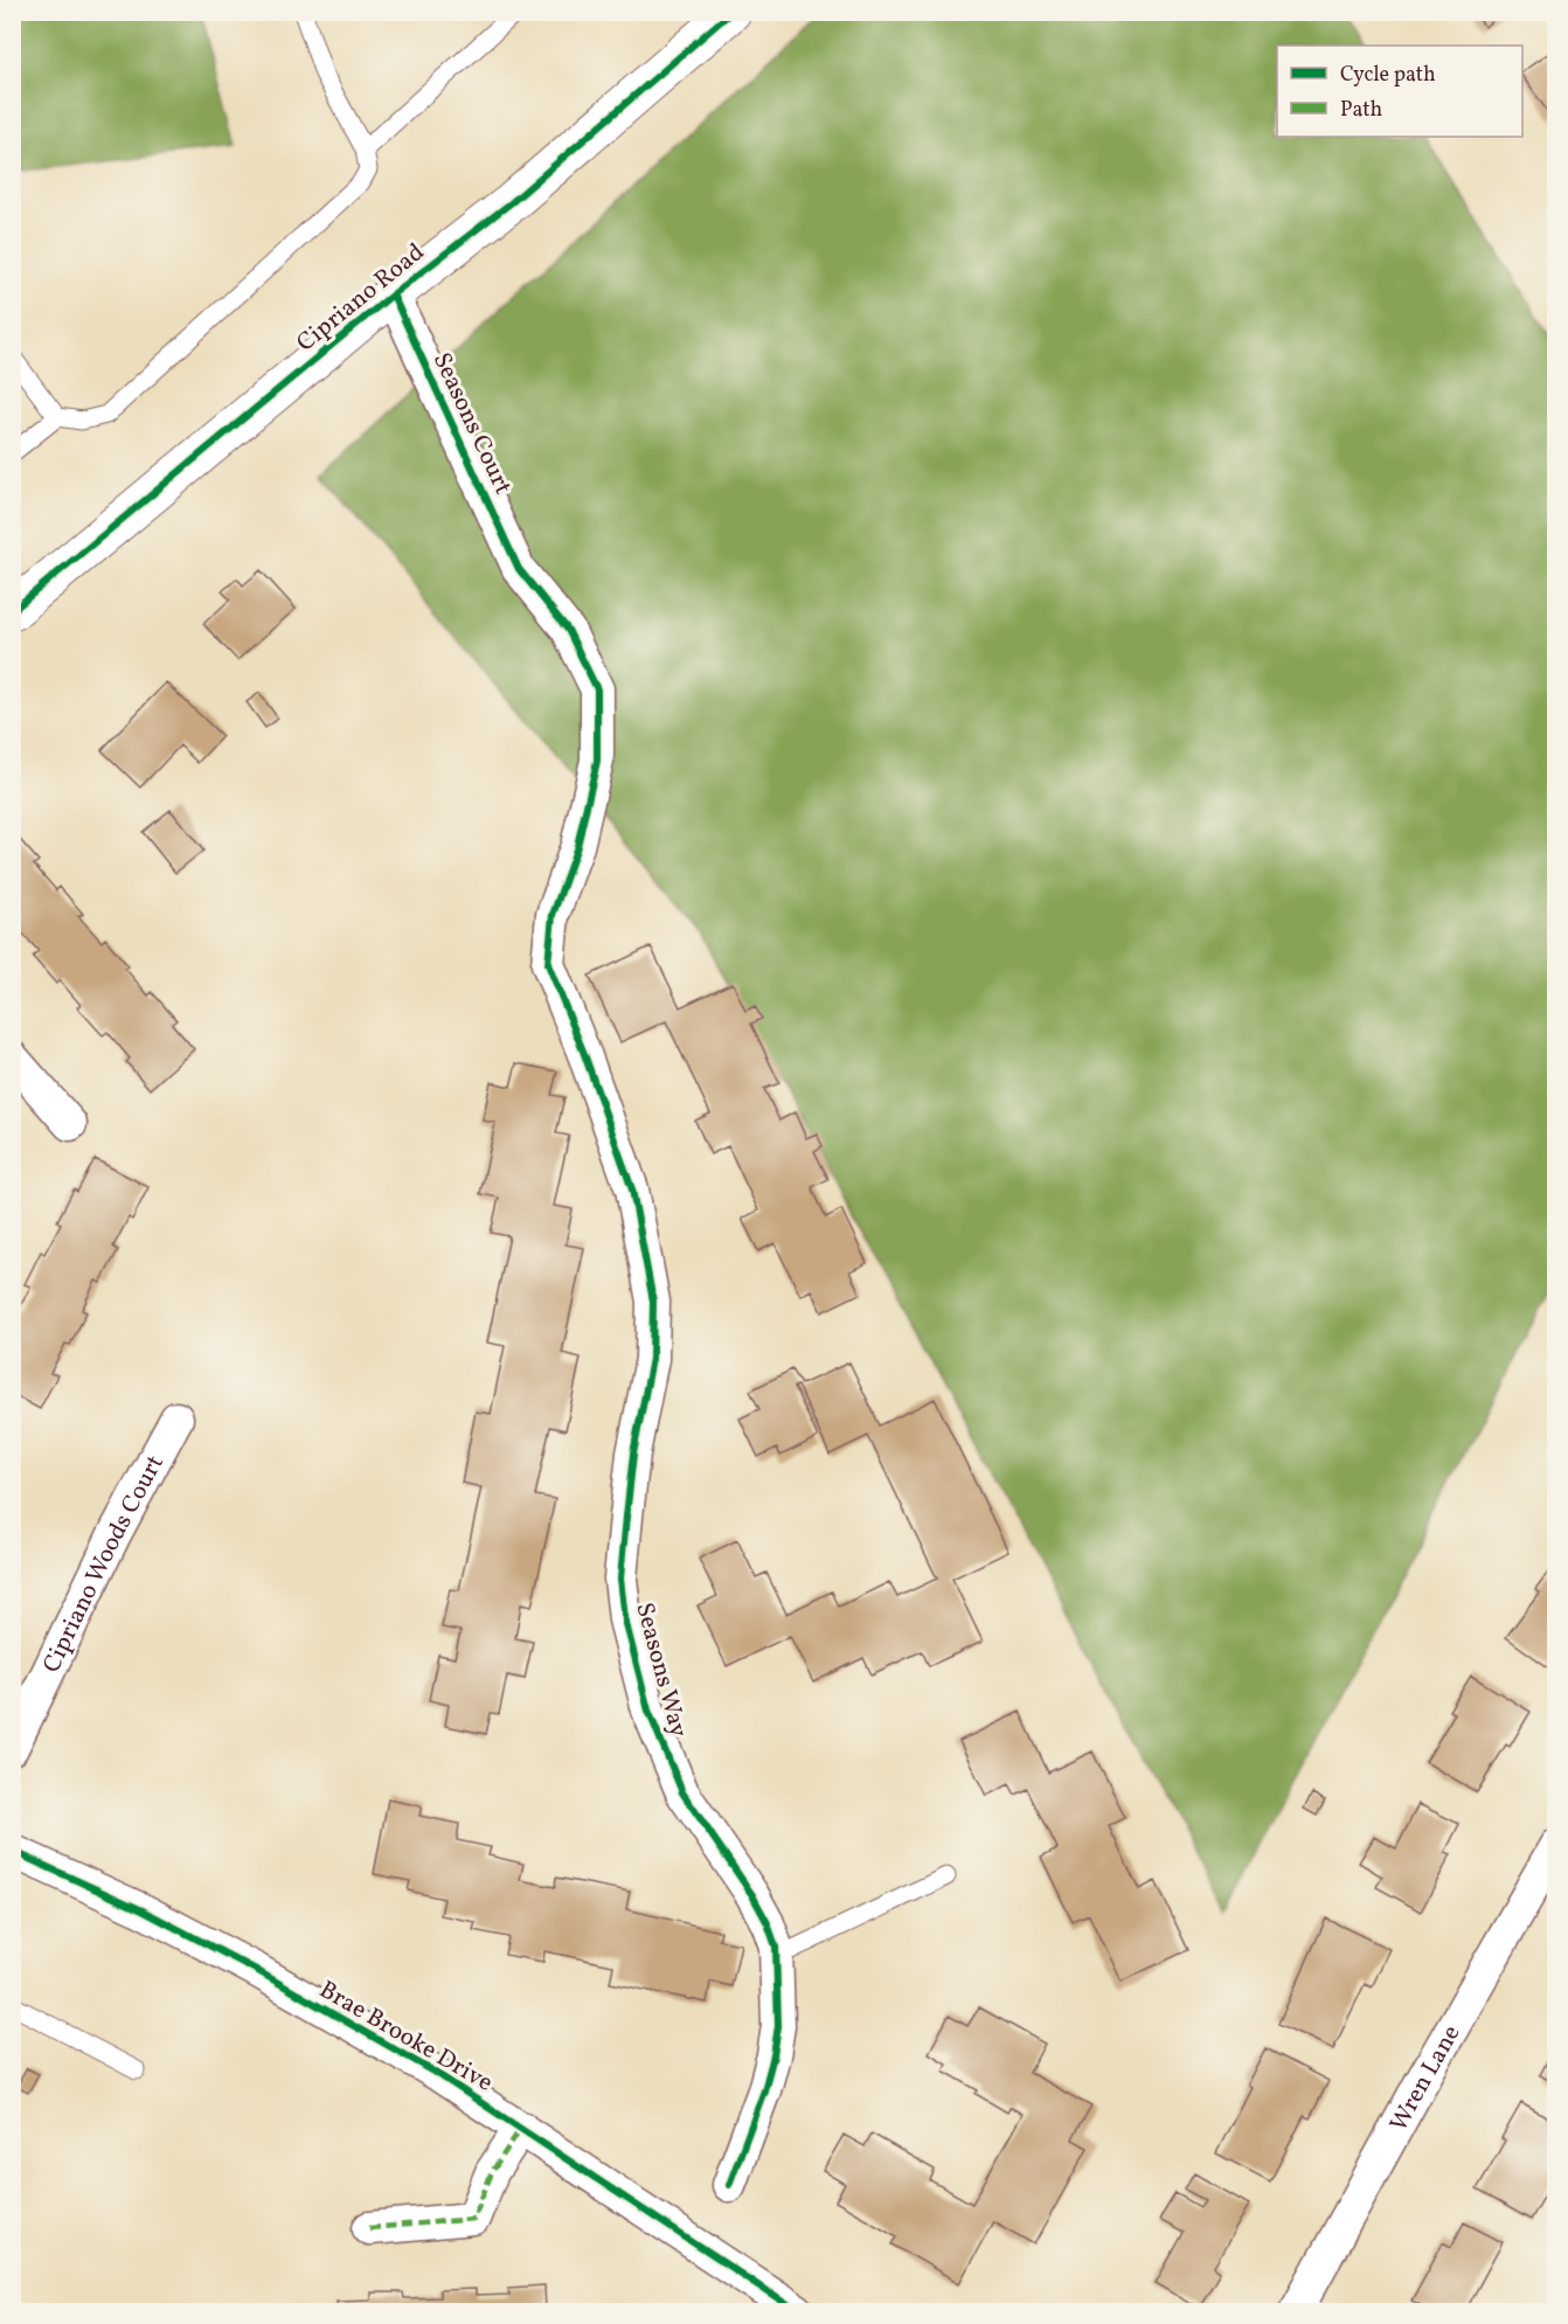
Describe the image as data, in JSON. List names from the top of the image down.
{
  "streets": {
    "street": [
      "Cipriano Road",
      "Seasons Court",
      "Cipriano Woods Court",
      "Seasons Way",
      "Brae Brooke Drive",
      "Wren Lane"
    ]
  },
  "crossings": [
    ["Cipriano Road", "Seasons Court"],
    ["Seasons Court", "Seasons Way"]
  ],
  "legend": ["Cycle path", "Path"]
}
